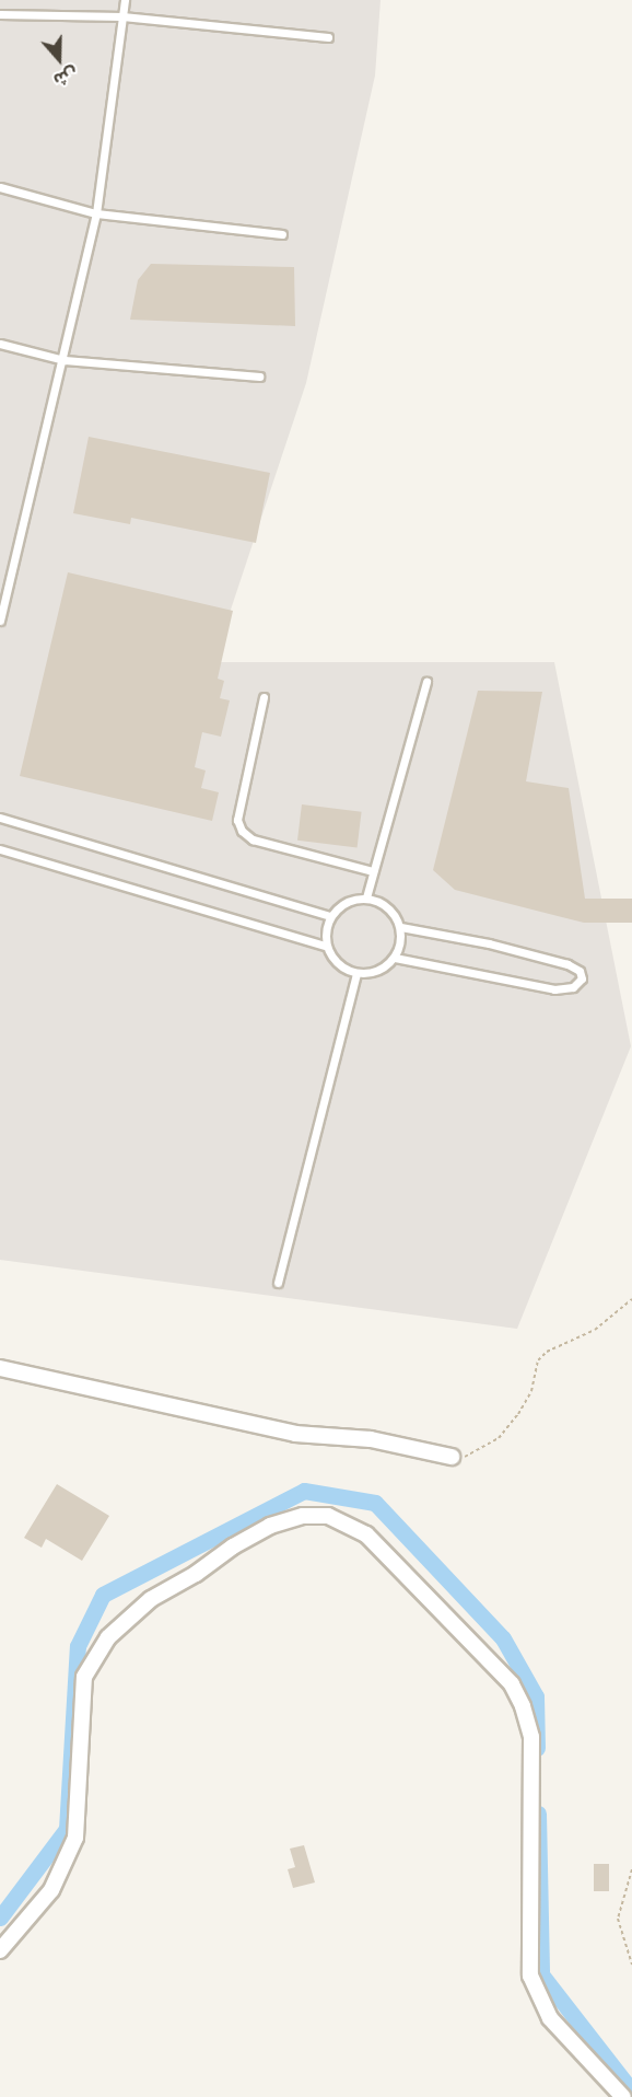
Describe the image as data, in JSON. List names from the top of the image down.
{
  "north": "bottom"
}
